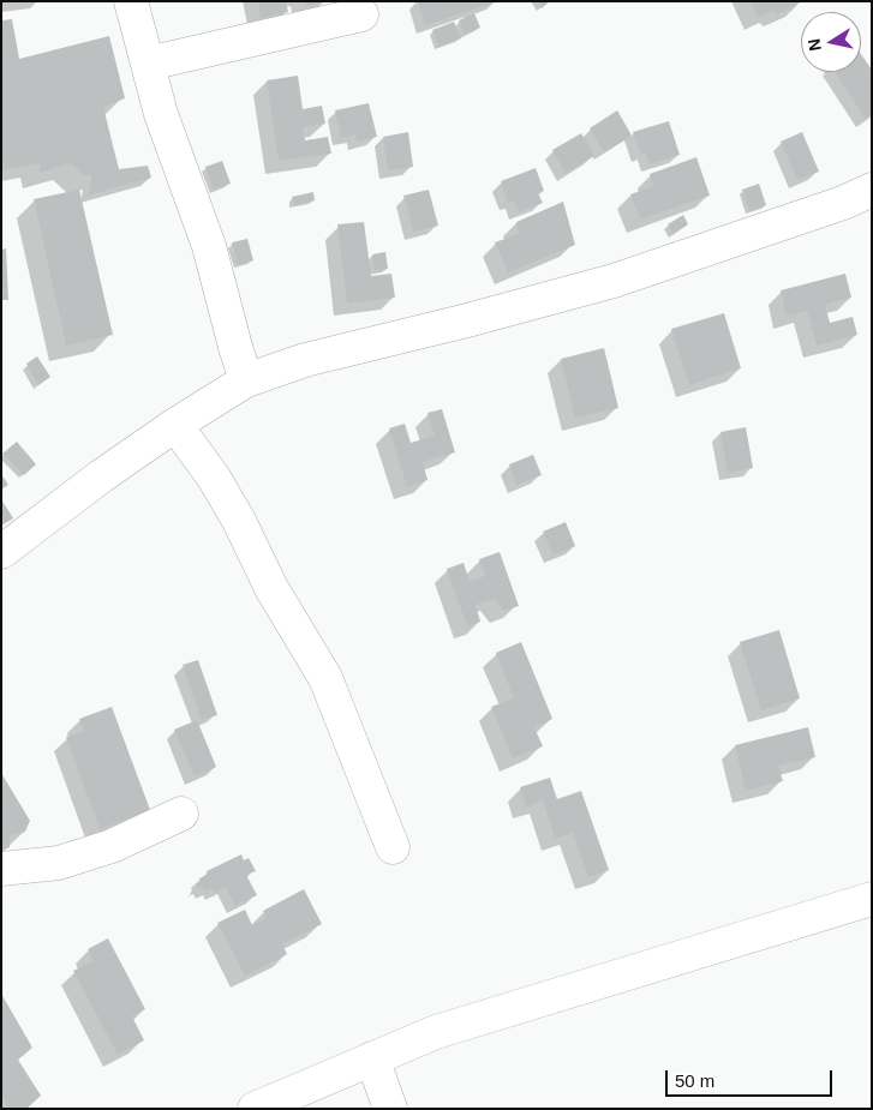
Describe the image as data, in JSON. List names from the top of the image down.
{
  "scale_bar": "50 m",
  "north": "left"
}
